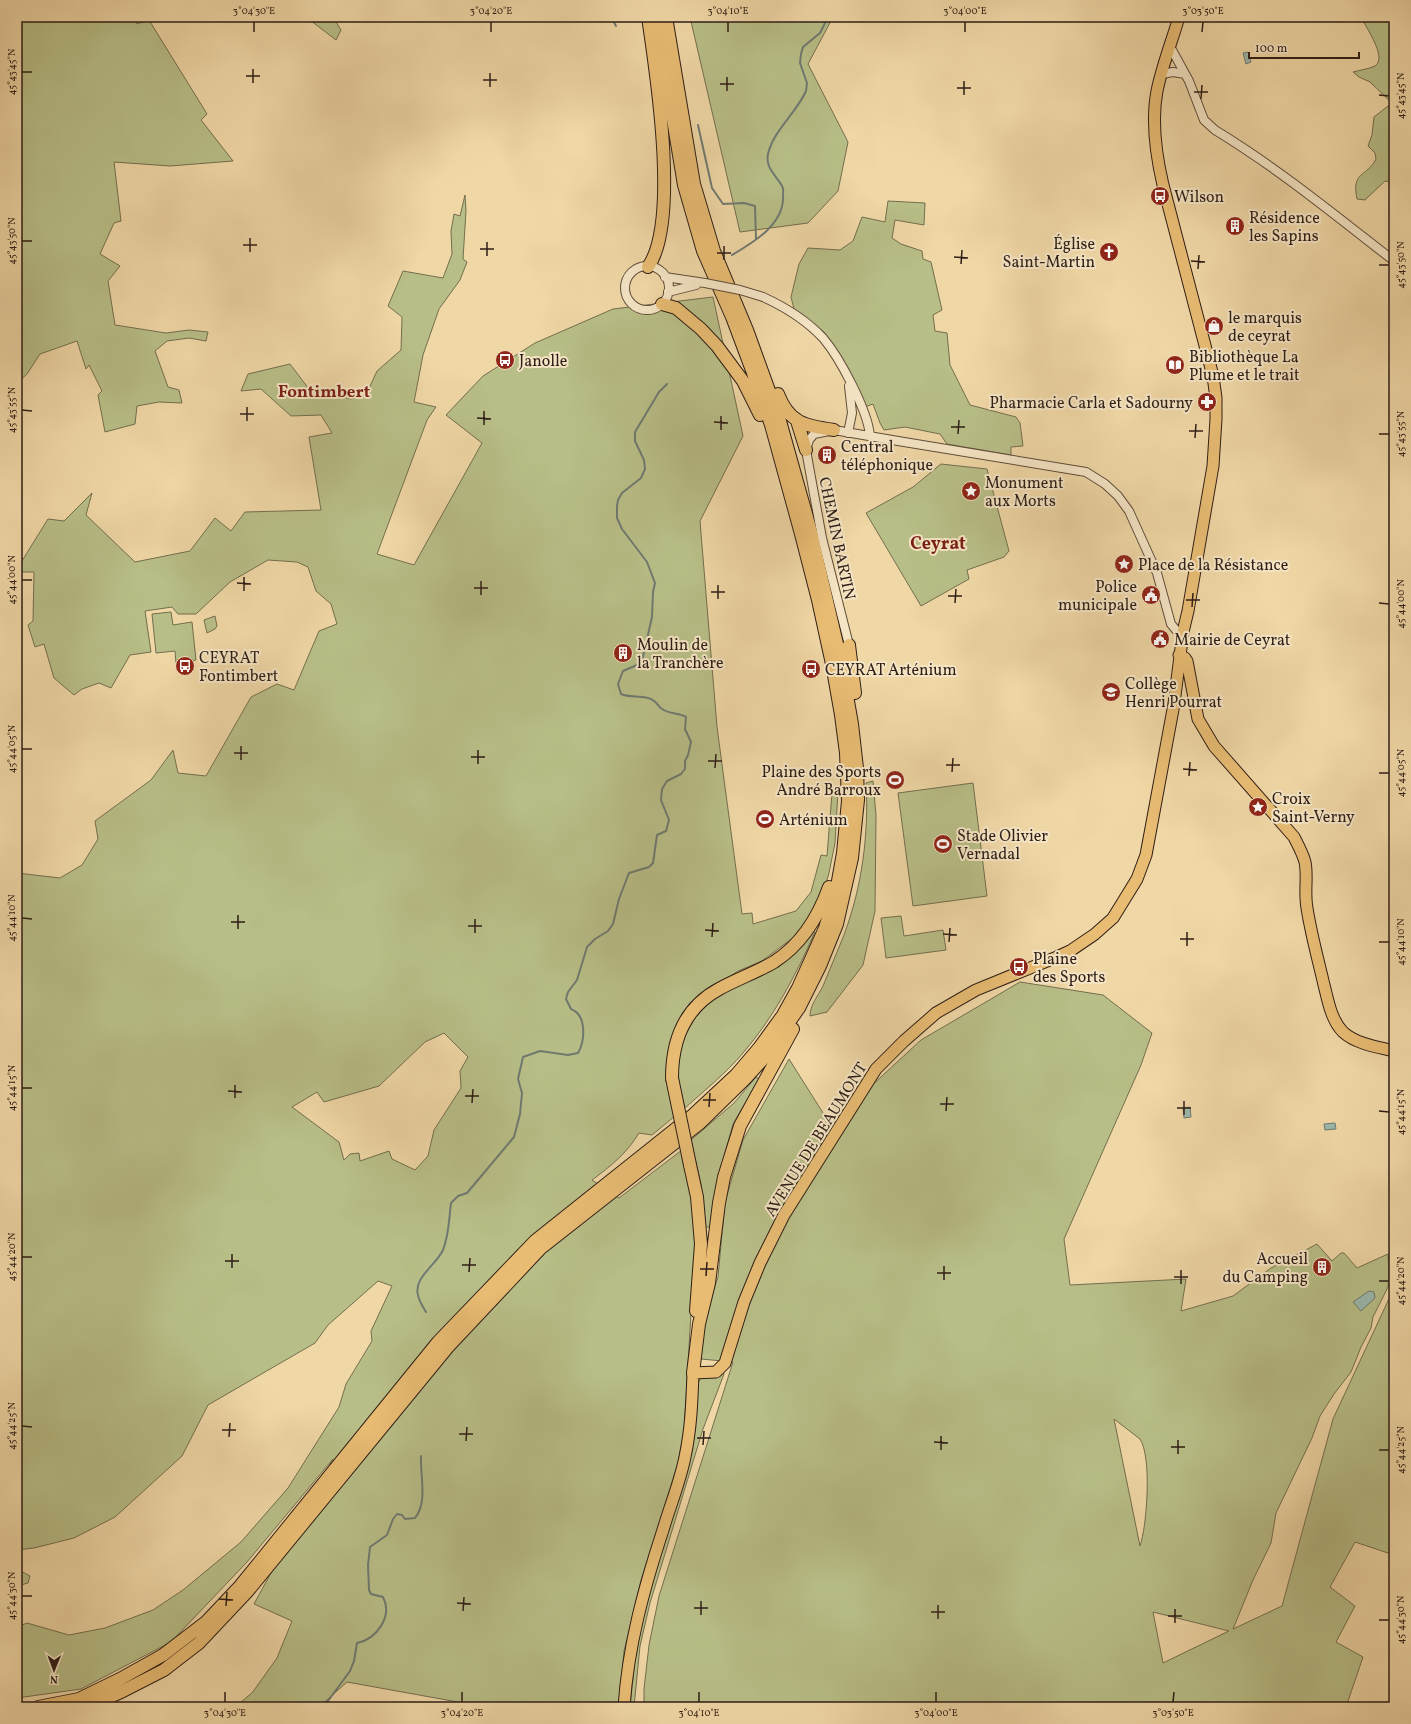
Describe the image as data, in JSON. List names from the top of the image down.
{
  "streets": {
    "main road": ["AVENUE DE BEAUMONT"],
    "street": ["CHEMIN BARTIN"]
  },
  "districts": ["Fontimbert", "Ceyrat"],
  "places": {
    "bus stop": [
      "Wilson",
      "Janolle",
      "CEYRAT Fontimbert",
      "CEYRAT Arténium",
      "Plaine des Sports"
    ],
    "building": [
      "Résidence les Sapins",
      "Central téléphonique",
      "Moulin de la Tranchère",
      "Accueil du Camping"
    ],
    "church": ["Église Saint-Martin"],
    "shop": ["le marquis de ceyrat"],
    "library": ["Bibliothèque La Plume et le trait"],
    "pharmacy": ["Pharmacie Carla et Sadourny"],
    "place": ["Monument aux Morts", "Place de la Résistance", "Croix Saint-Verny"],
    "public building": ["Police municipale", "Mairie de Ceyrat"],
    "school or university": ["Collège Henri Pourrat"],
    "sports": ["Plaine des Sports André Barroux", "Arténium", "Stade Olivier Vernadal"]
  },
  "scale_bar": "100 m",
  "north": "bottom",
  "coordinates": [
    "3°04'30\"E",
    "3°04'20\"E",
    "3°04'10\"E",
    "3°04'00\"E",
    "3°03'50\"E",
    "45°43'45\"N",
    "45°43'50\"N",
    "45°43'55\"N",
    "45°44'00\"N",
    "45°44'05\"N",
    "45°44'10\"N",
    "45°44'15\"N",
    "45°44'20\"N",
    "45°44'25\"N",
    "45°44'30\"N"
  ]
}
